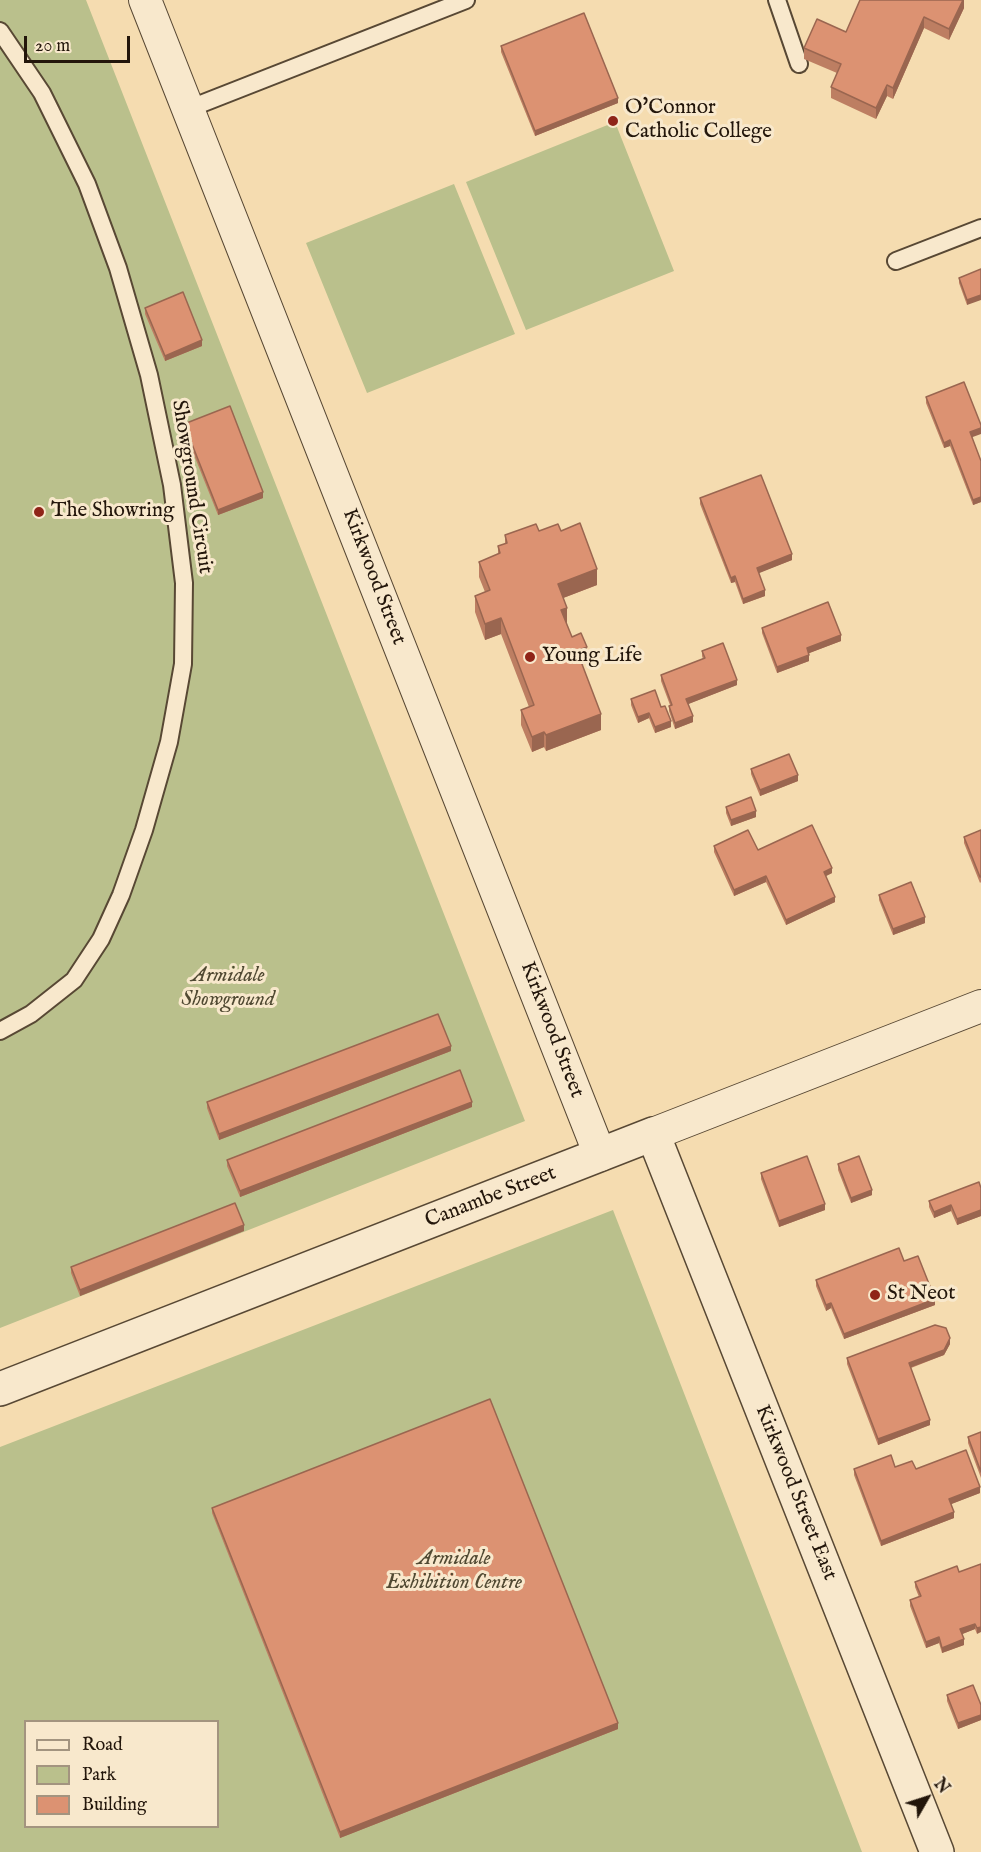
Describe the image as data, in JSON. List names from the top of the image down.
{
  "streets": {
    "street": ["Kirkwood Street", "Canambe Street", "Kirkwood Street East"],
    "lane": ["Showground Circuit"]
  },
  "crossings": [
    ["Kirkwood Street", "Canambe Street"],
    ["Canambe Street", "Kirkwood Street East"]
  ],
  "parks": ["Armidale Showground", "Armidale Exhibition Centre"],
  "places": [
    "O'Connor Catholic College",
    "The Showring",
    "Young Life",
    "St Neot"
  ],
  "legend": ["Road", "Park", "Building"],
  "scale_bar": "20 m",
  "north": "top right"
}
